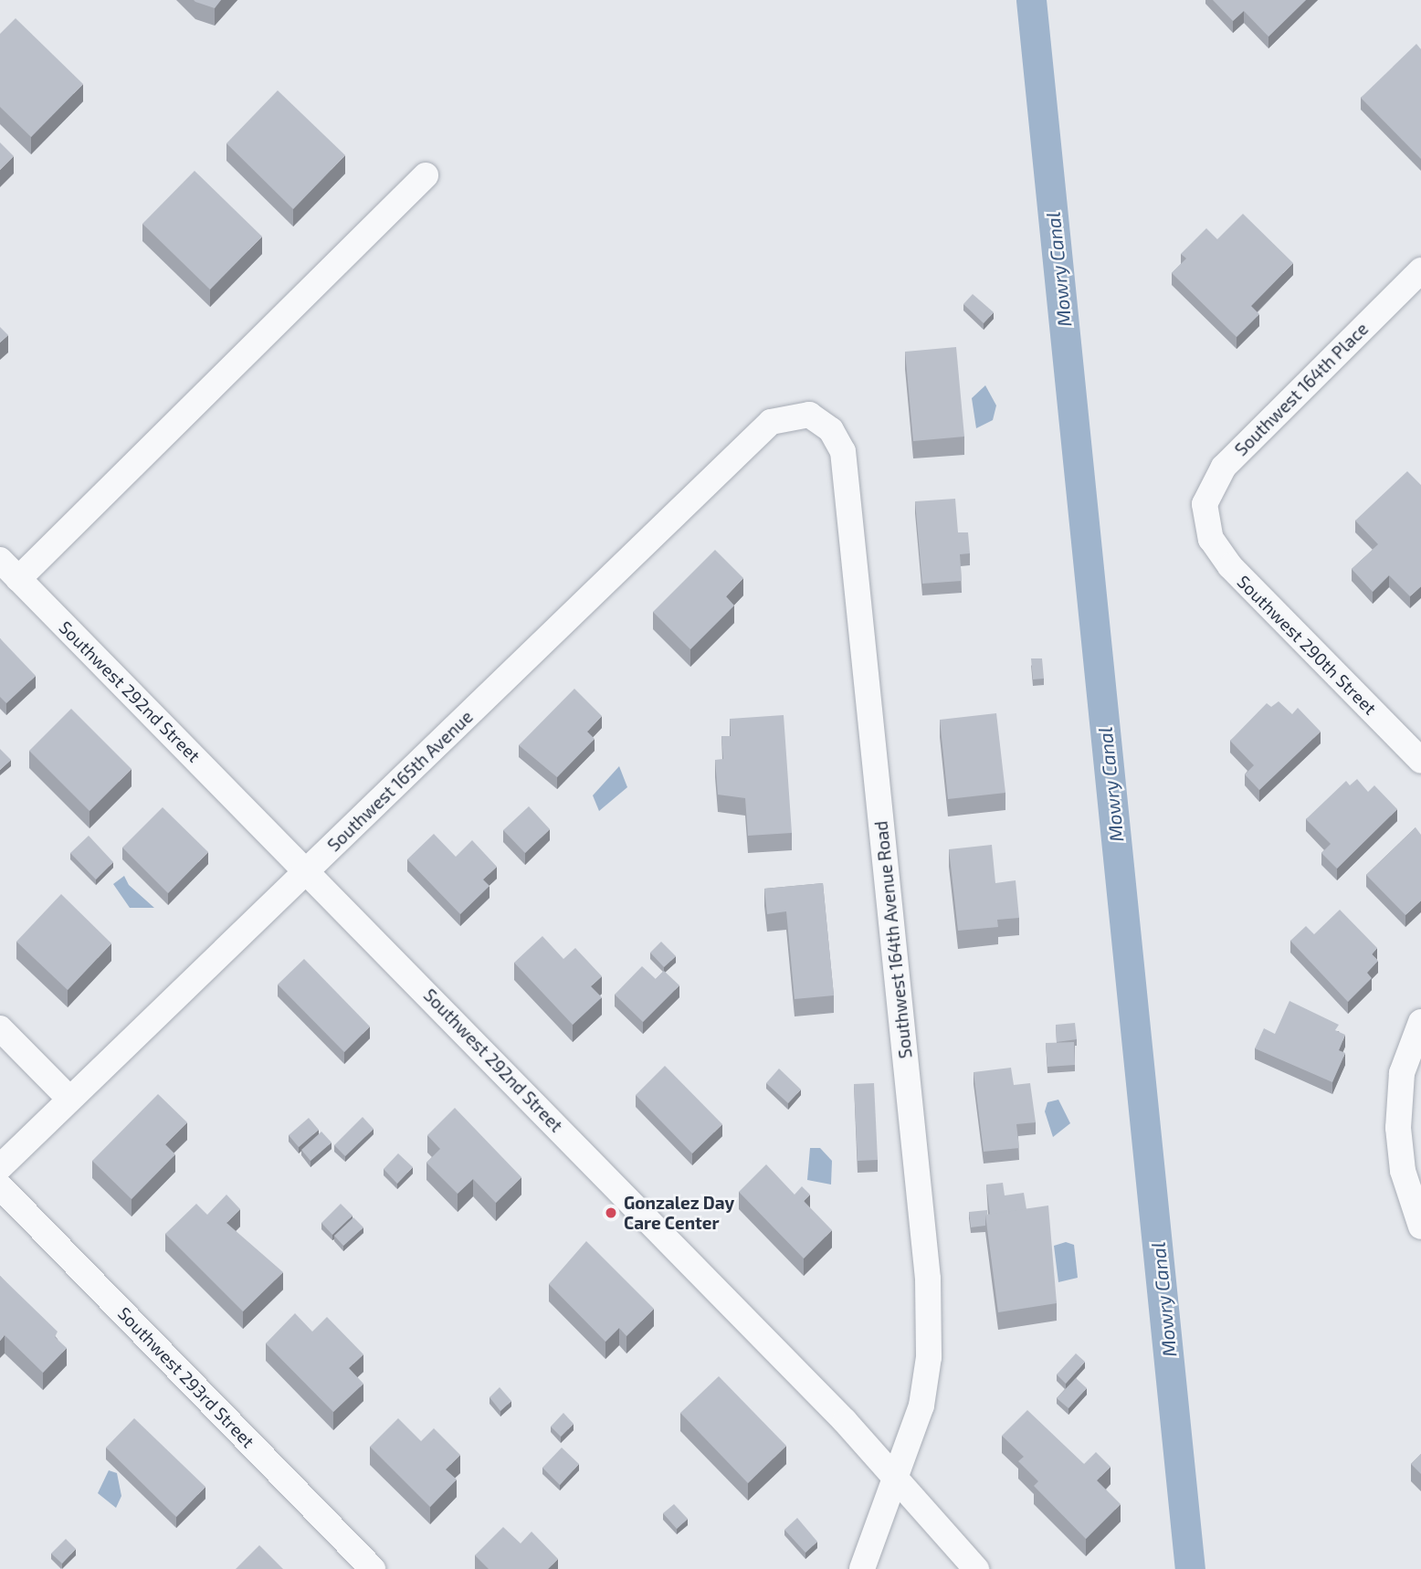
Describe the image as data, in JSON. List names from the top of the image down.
{
  "streets": {
    "street": [
      "Southwest 164th Place",
      "Southwest 290th Street",
      "Southwest 292nd Street",
      "Southwest 165th Avenue",
      "Southwest 164th Avenue Road",
      "Southwest 293rd Street"
    ]
  },
  "crossings": [
    ["Southwest 164th Place", "Southwest 290th Street"],
    ["Southwest 292nd Street", "Southwest 165th Avenue"],
    ["Southwest 292nd Street", "Southwest 164th Avenue Road"],
    ["Southwest 165th Avenue", "Southwest 164th Avenue Road"]
  ],
  "water": ["Mowry Canal"],
  "places": ["Gonzalez Day Care Center"]
}
